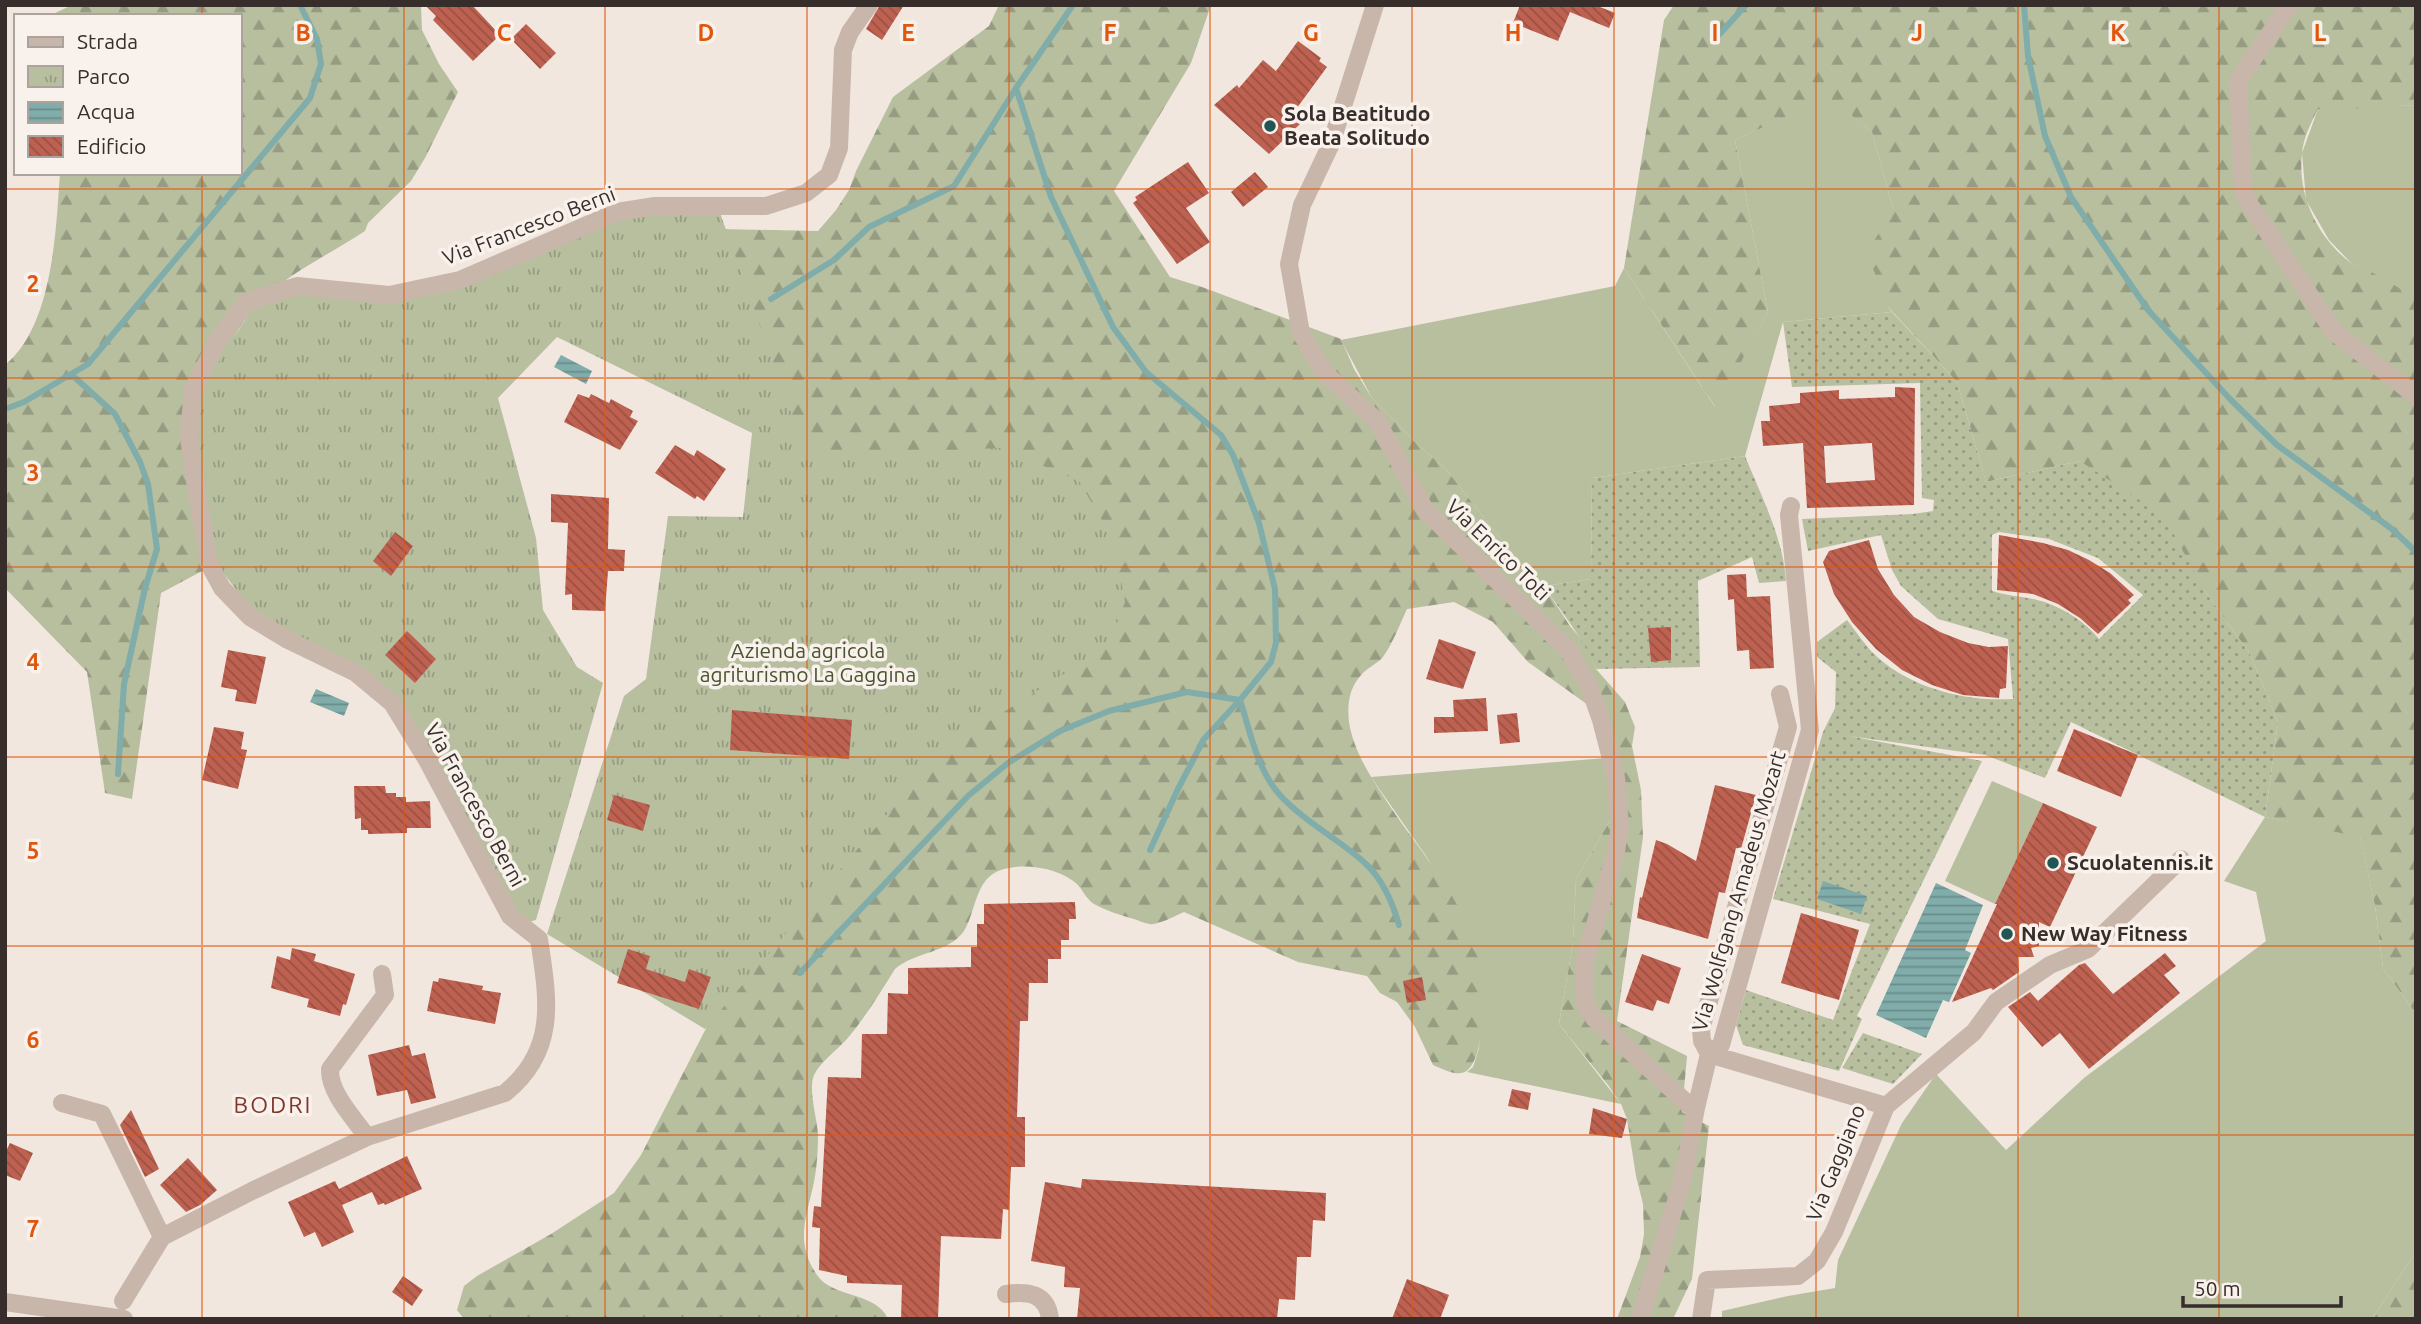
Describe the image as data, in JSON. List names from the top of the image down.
{
  "streets": {
    "street": [
      "Via Francesco Berni",
      "Via Enrico Toti",
      "Via Wolfgang Amadeus Mozart",
      "Via Gaggiano"
    ]
  },
  "crossings": [
    ["Via Enrico Toti", "Via Wolfgang Amadeus Mozart"],
    ["Via Wolfgang Amadeus Mozart", "Via Gaggiano"]
  ],
  "districts": ["BODRI"],
  "parks": ["Azienda agricola agriturismo La Gaggina"],
  "places": ["Sola Beatitudo Beata Solitudo", "Scuolatennis.it", "New Way Fitness"],
  "legend": [
    "Strada",
    "Parco",
    "Acqua",
    "Edificio"
  ],
  "scale_bar": "50 m",
  "grid": {
    "columns": [
      "B",
      "C",
      "D",
      "E",
      "F",
      "G",
      "H",
      "I",
      "J",
      "K",
      "L"
    ],
    "rows": [
      "2",
      "3",
      "4",
      "5",
      "6",
      "7"
    ]
  }
}
